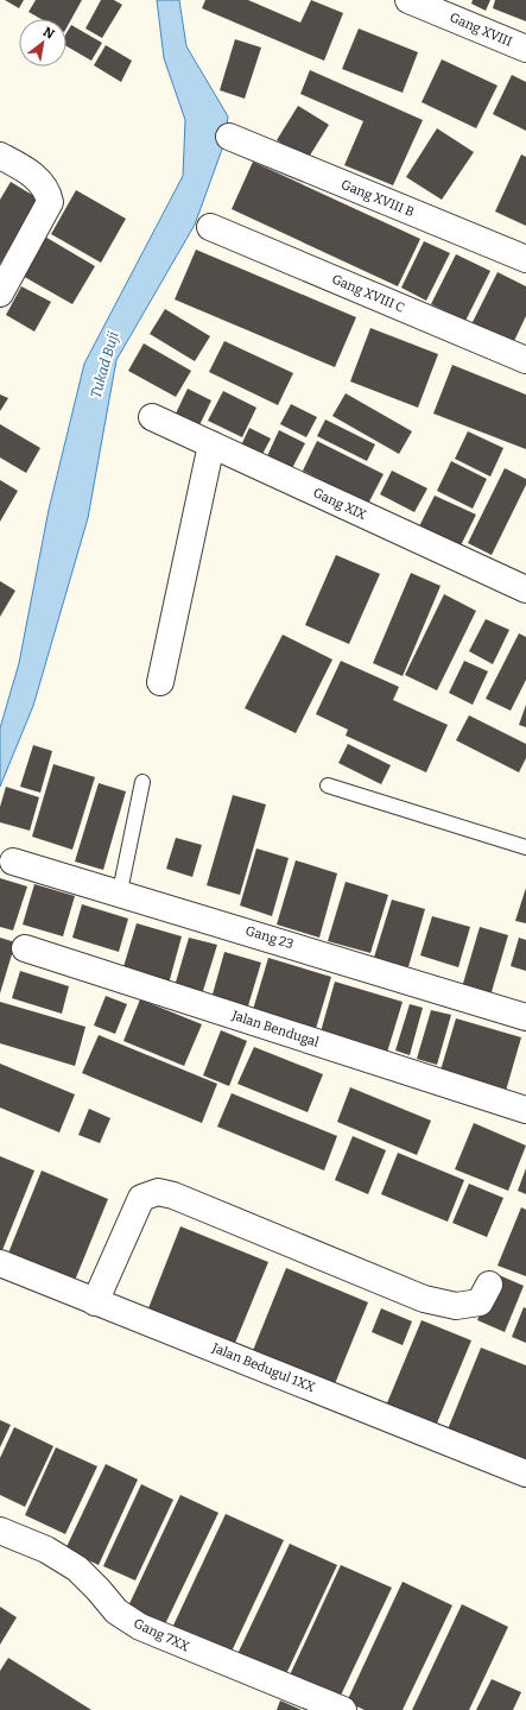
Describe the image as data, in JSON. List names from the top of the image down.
{
  "streets": {
    "street": [
      "Gang XVIII",
      "Gang XVIII B",
      "Gang XVIII C",
      "Gang XIX",
      "Gang 23",
      "Jalan Bendugal",
      "Jalan Bedugul 1XX",
      "Gang 7XX"
    ]
  },
  "water": ["Tukad Buji"],
  "north": "top right"
}
